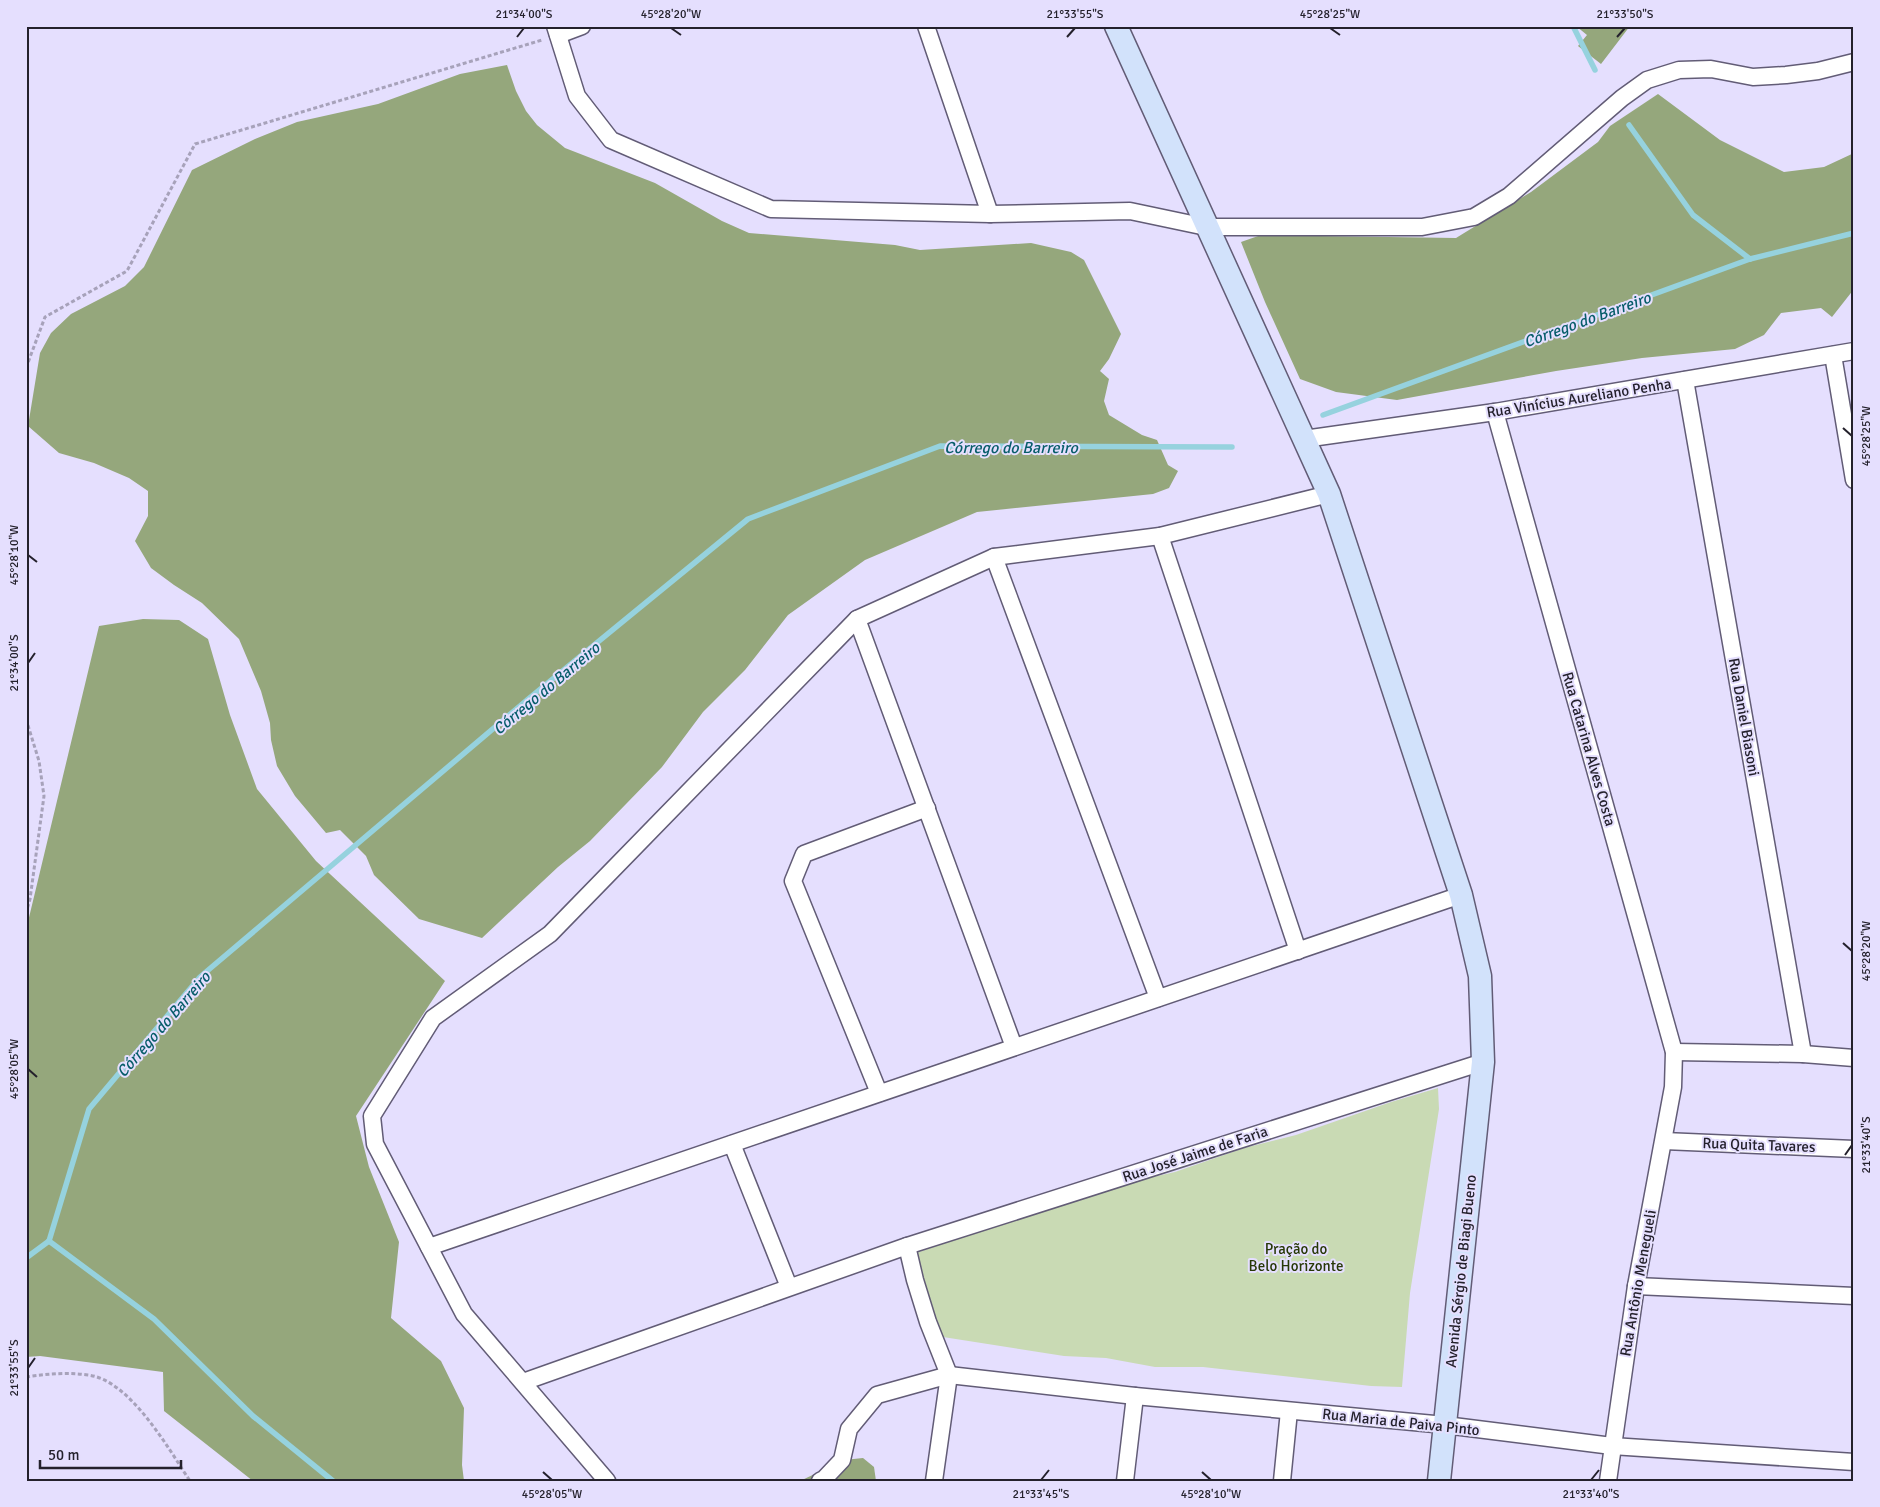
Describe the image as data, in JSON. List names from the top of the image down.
{
  "streets": {
    "street": [
      "Rua Vinícius Aureliano Penha",
      "Rua Daniel Biasoni",
      "Rua Catarina Alves Costa",
      "Rua Quita Tavares",
      "Rua José Jaime de Faria",
      "Avenida Sérgio de Biagi Bueno",
      "Rua Antônio Menegueli",
      "Rua Maria de Paiva Pinto"
    ]
  },
  "crossings": [
    ["Rua Vinícius Aureliano Penha", "Rua Daniel Biasoni"],
    ["Rua Vinícius Aureliano Penha", "Rua Catarina Alves Costa"],
    ["Rua Vinícius Aureliano Penha", "Avenida Sérgio de Biagi Bueno"],
    ["Rua Catarina Alves Costa", "Rua Antônio Menegueli"],
    ["Rua Quita Tavares", "Rua Antônio Menegueli"],
    ["Rua José Jaime de Faria", "Avenida Sérgio de Biagi Bueno"],
    ["Avenida Sérgio de Biagi Bueno", "Rua Maria de Paiva Pinto"],
    ["Rua Antônio Menegueli", "Rua Maria de Paiva Pinto"]
  ],
  "water": ["Córrego do Barreiro"],
  "parks": ["Pração do Belo Horizonte"],
  "scale_bar": "50 m",
  "coordinates": [
    "21°34'00\"S",
    "45°28'20\"W",
    "21°33'55\"S",
    "45°28'25\"W",
    "21°33'50\"S",
    "45°28'10\"W",
    "45°28'05\"W",
    "21°33'40\"S",
    "21°33'45\"S"
  ]
}
